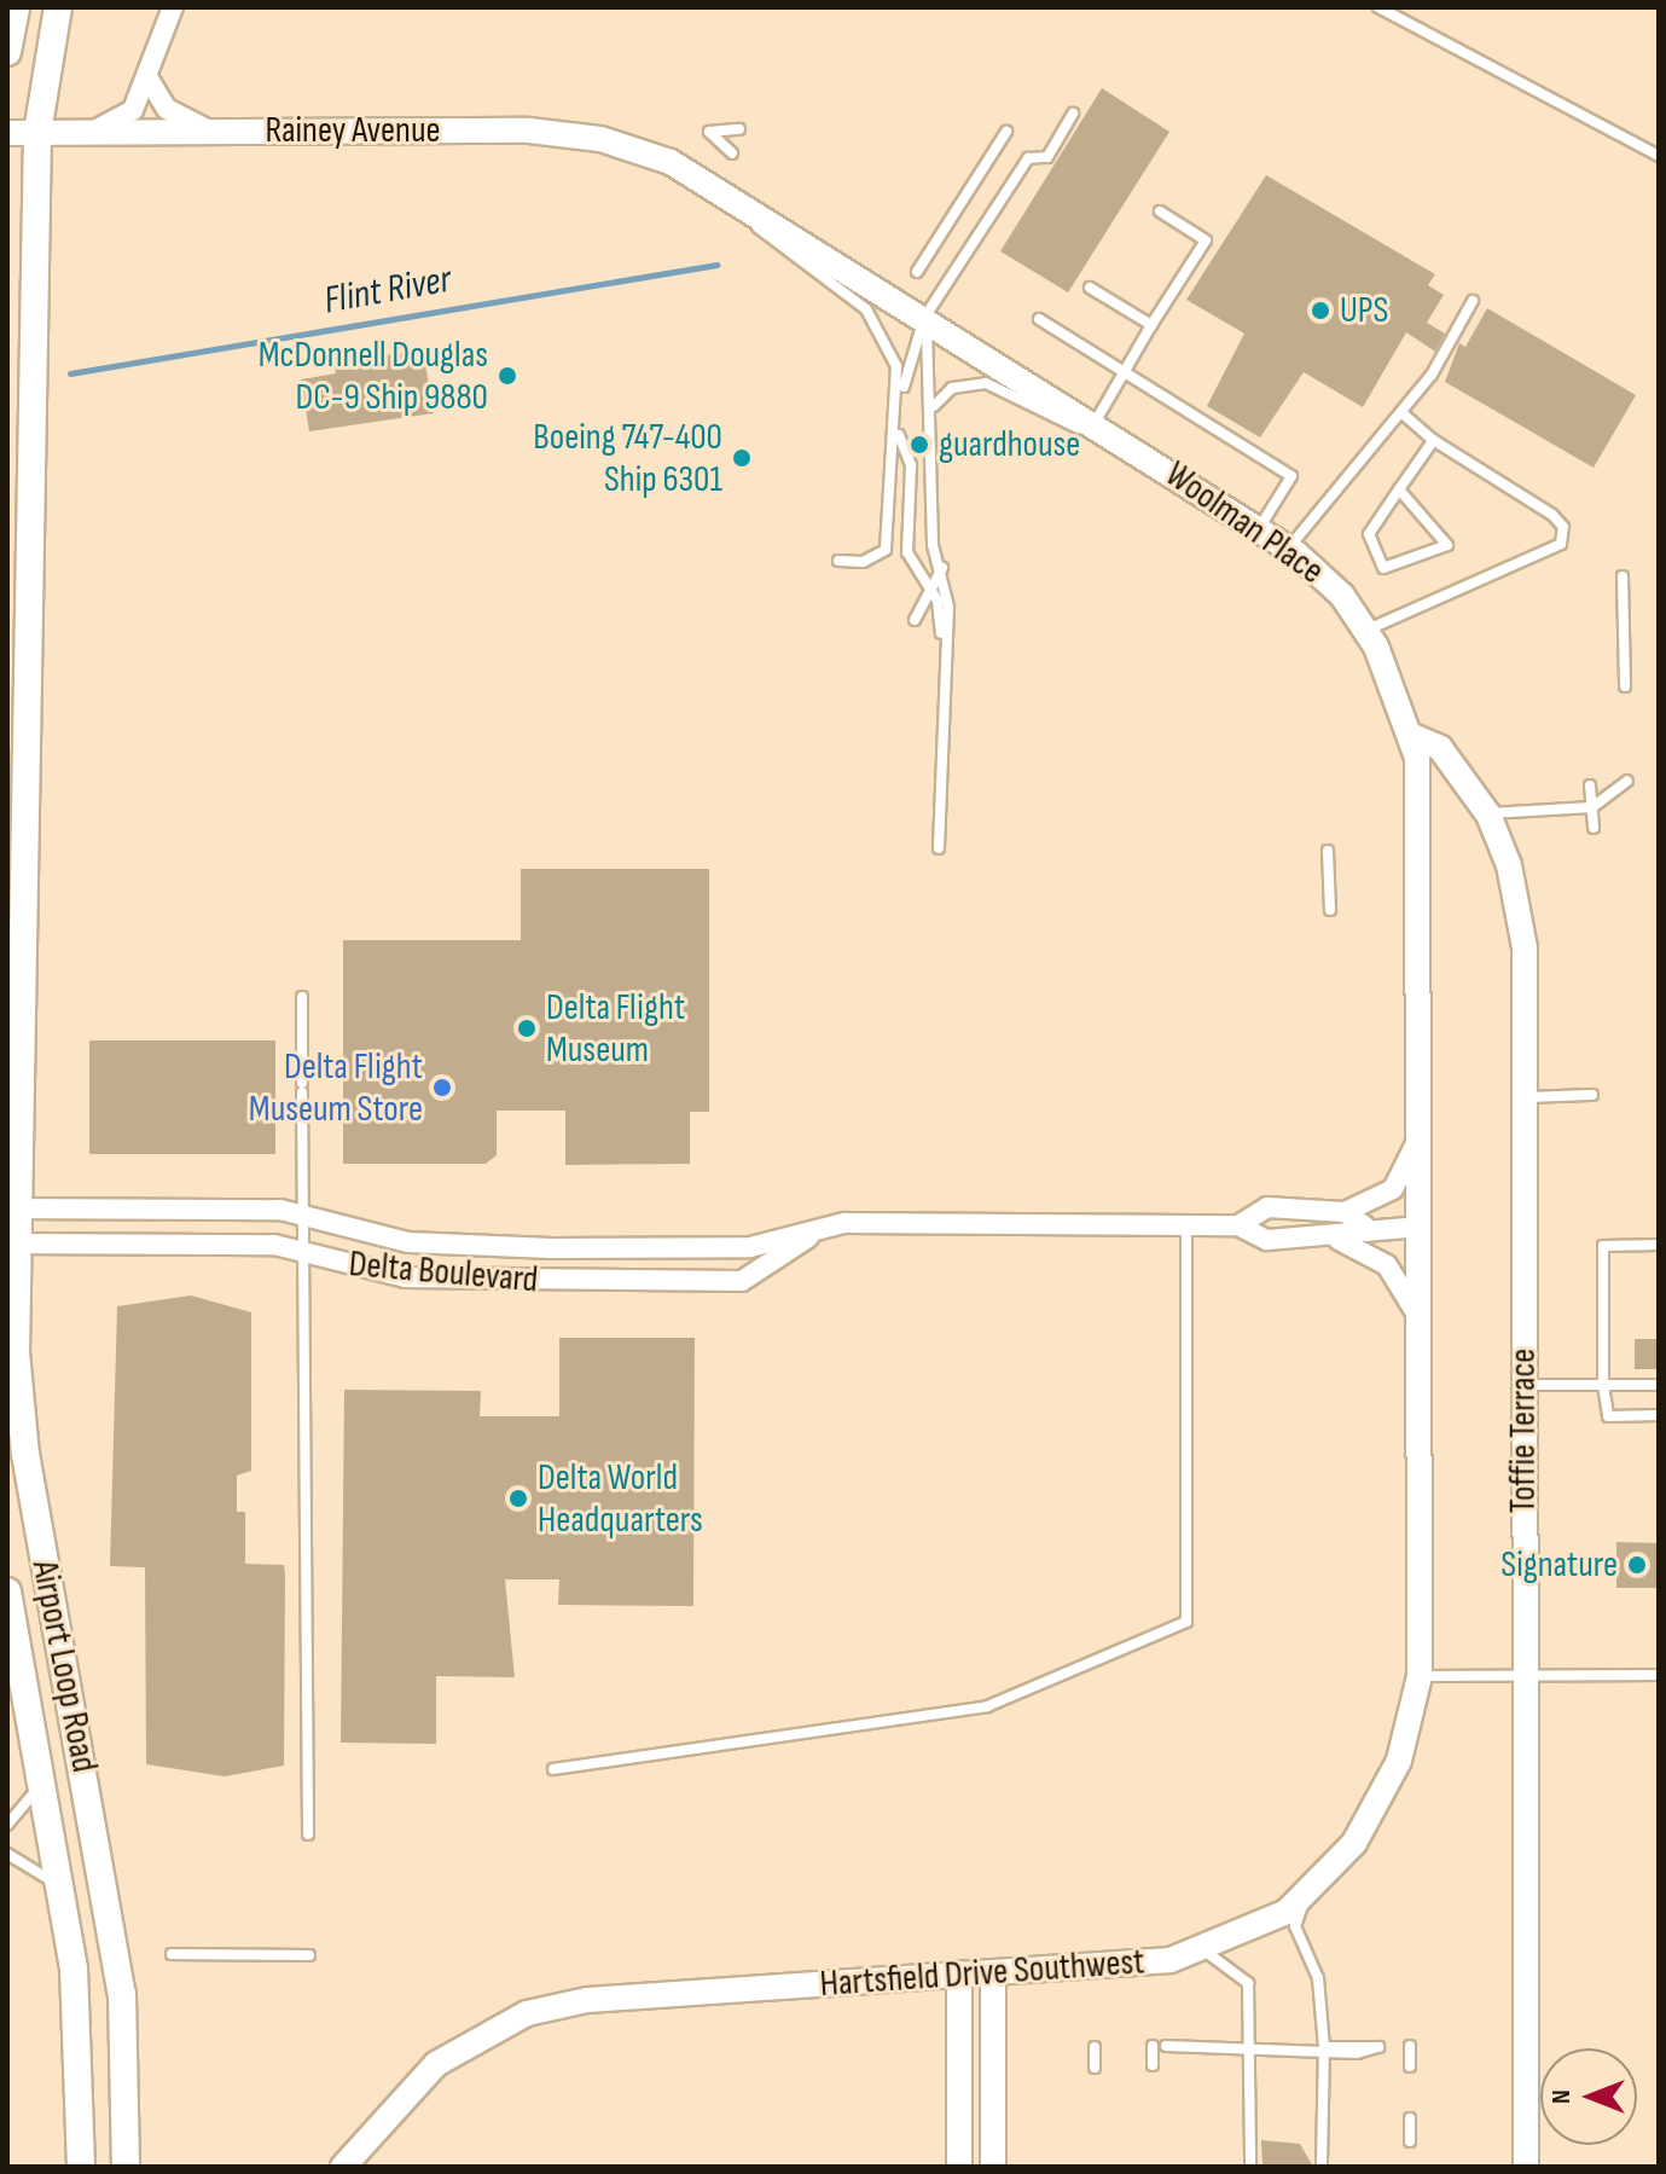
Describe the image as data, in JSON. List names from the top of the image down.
{
  "streets": {
    "main road": ["Airport Loop Road"],
    "street": [
      "Rainey Avenue",
      "Woolman Place",
      "Delta Boulevard",
      "Toffie Terrace",
      "Hartsfield Drive Southwest"
    ]
  },
  "crossings": [
    ["Rainey Avenue", "Woolman Place"],
    ["Rainey Avenue", "Airport Loop Road"],
    ["Woolman Place", "Delta Boulevard"],
    ["Woolman Place", "Toffie Terrace"],
    ["Woolman Place", "Hartsfield Drive Southwest"],
    ["Delta Boulevard", "Airport Loop Road"],
    ["Delta Boulevard", "Hartsfield Drive Southwest"]
  ],
  "water": ["Flint River"],
  "places": [
    "UPS",
    "McDonnell Douglas DC-9 Ship 9880",
    "guardhouse",
    "Boeing 747-400 Ship 6301",
    "Delta Flight Museum",
    "Delta Flight Museum Store",
    "Delta World Headquarters",
    "Signature"
  ],
  "north": "left"
}
